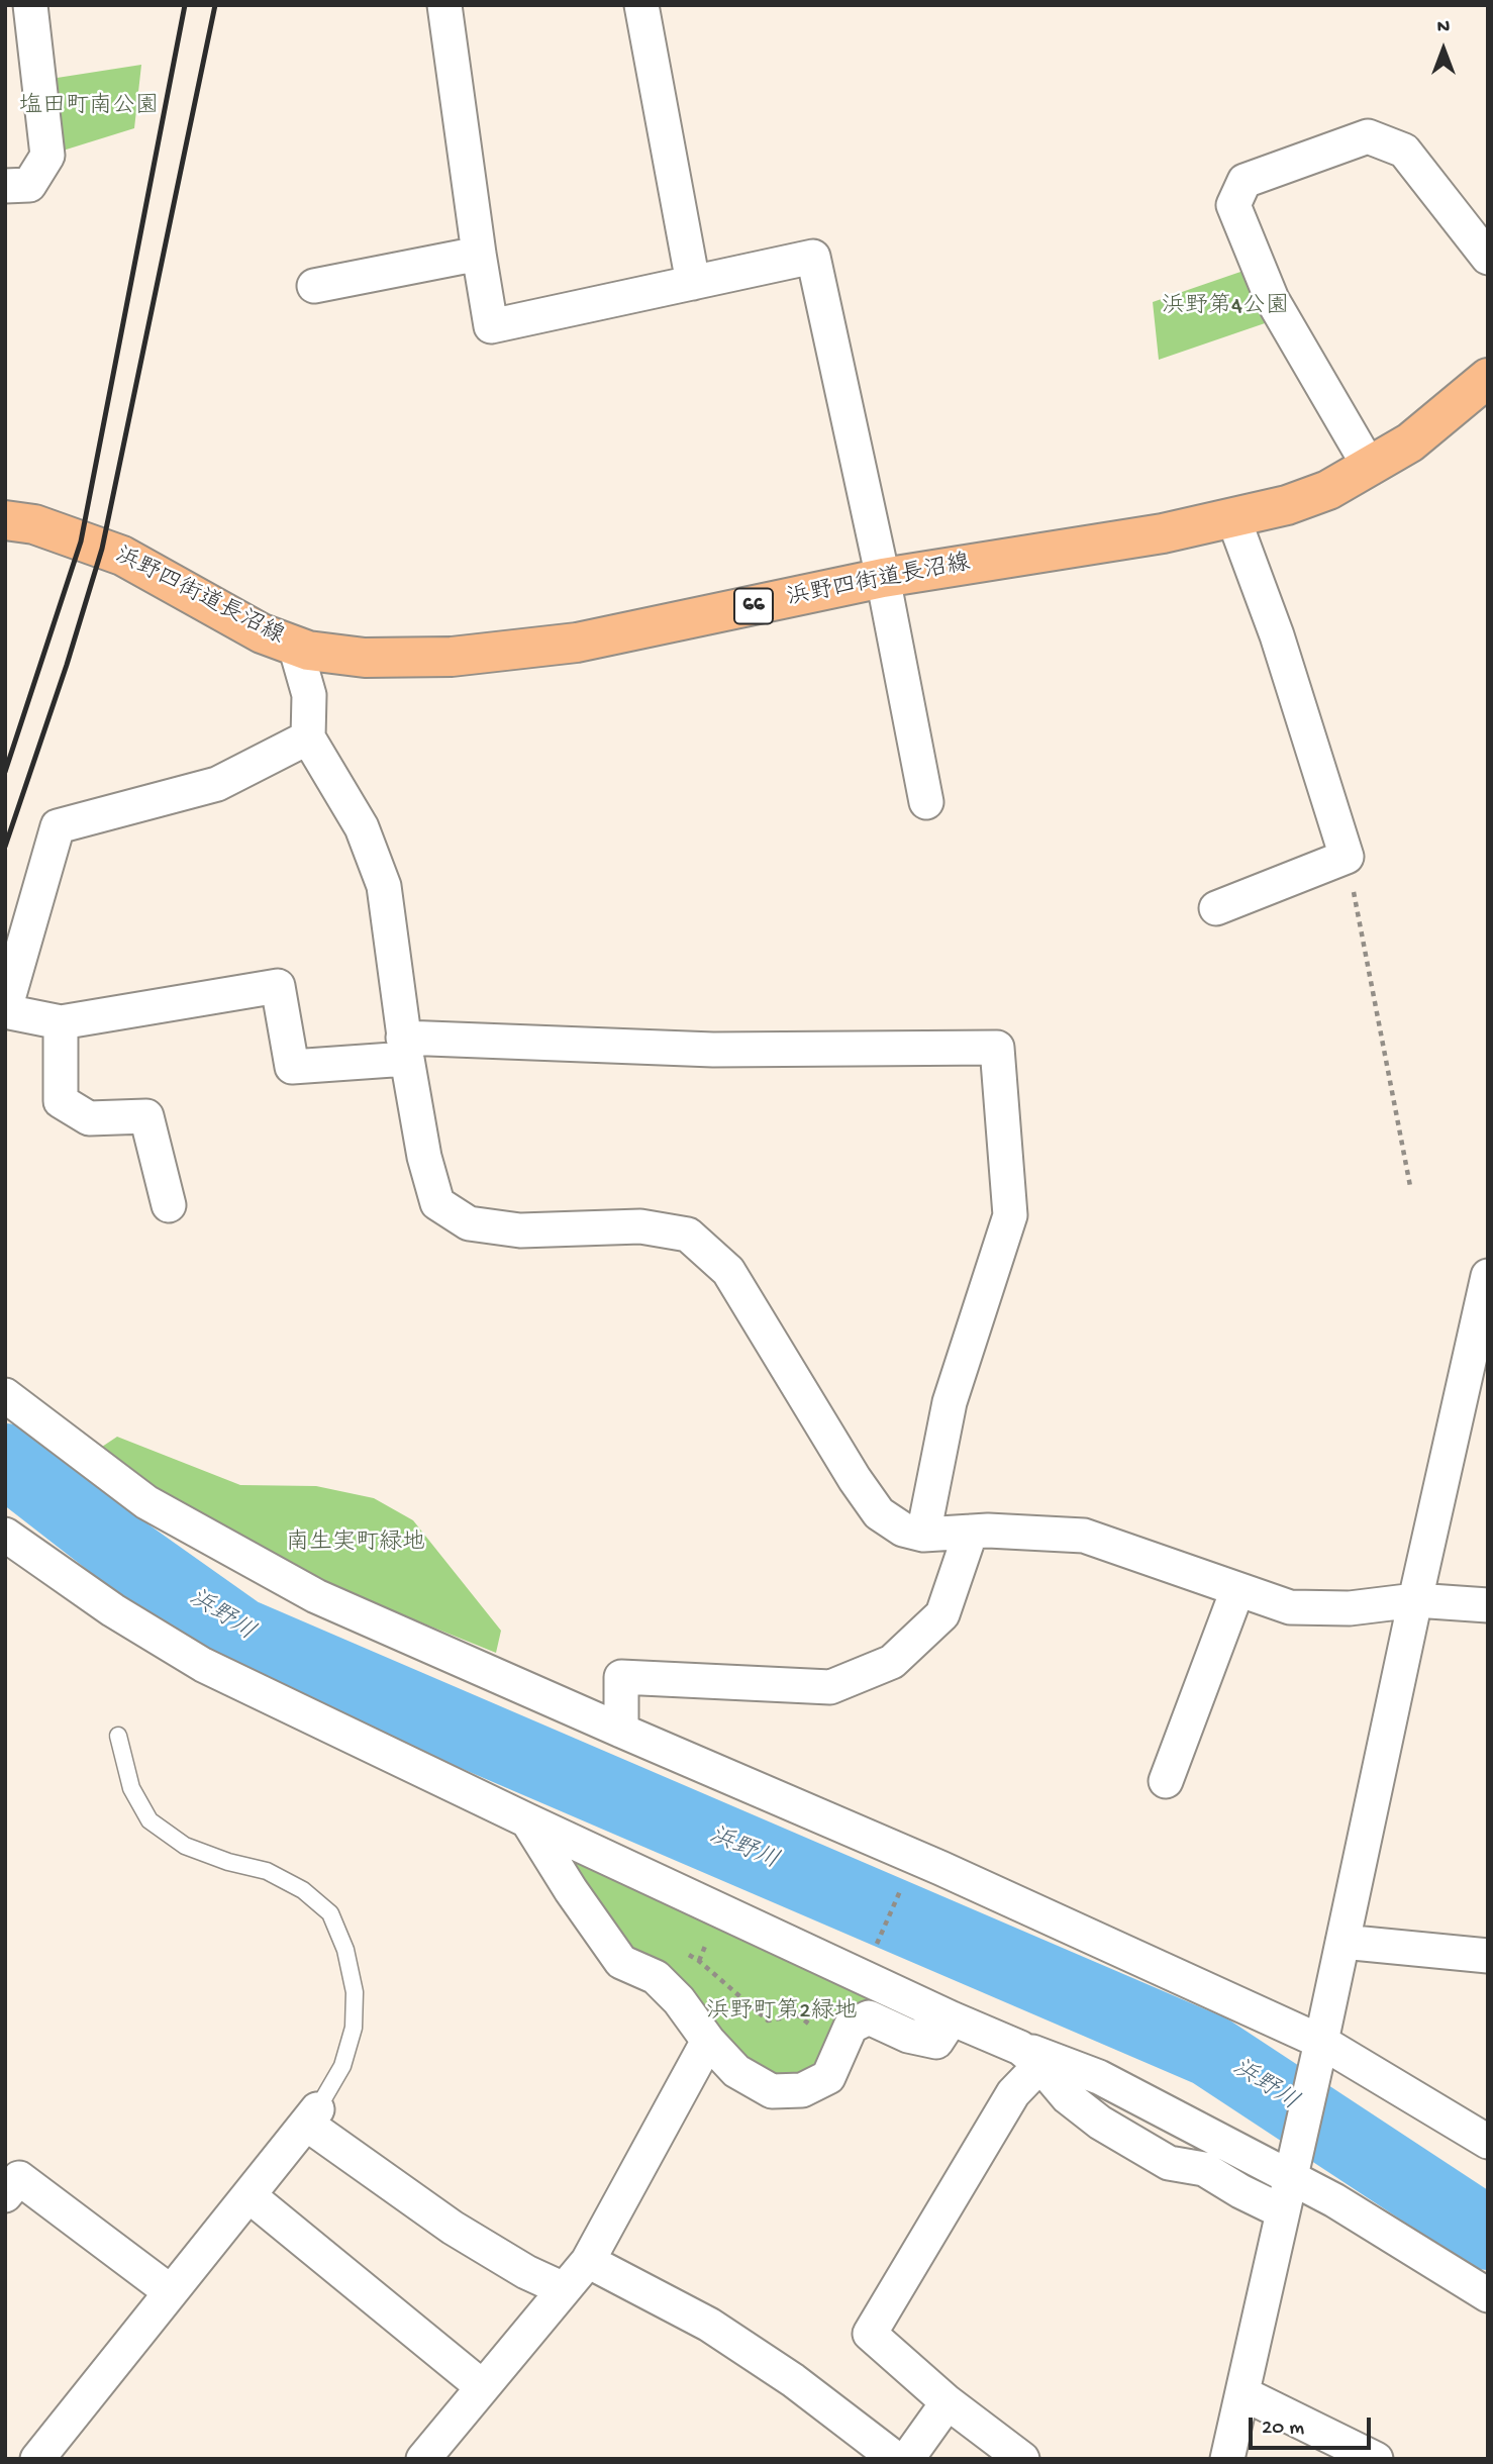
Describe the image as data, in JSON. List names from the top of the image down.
{
  "streets": {
    "main road": ["浜野四街道長沼線", "66"]
  },
  "water": ["浜野川"],
  "parks": [
    "塩田町南公園",
    "浜野第4公園",
    "南生実町緑地",
    "浜野町第2緑地"
  ],
  "scale_bar": "20 m",
  "north": "top"
}
